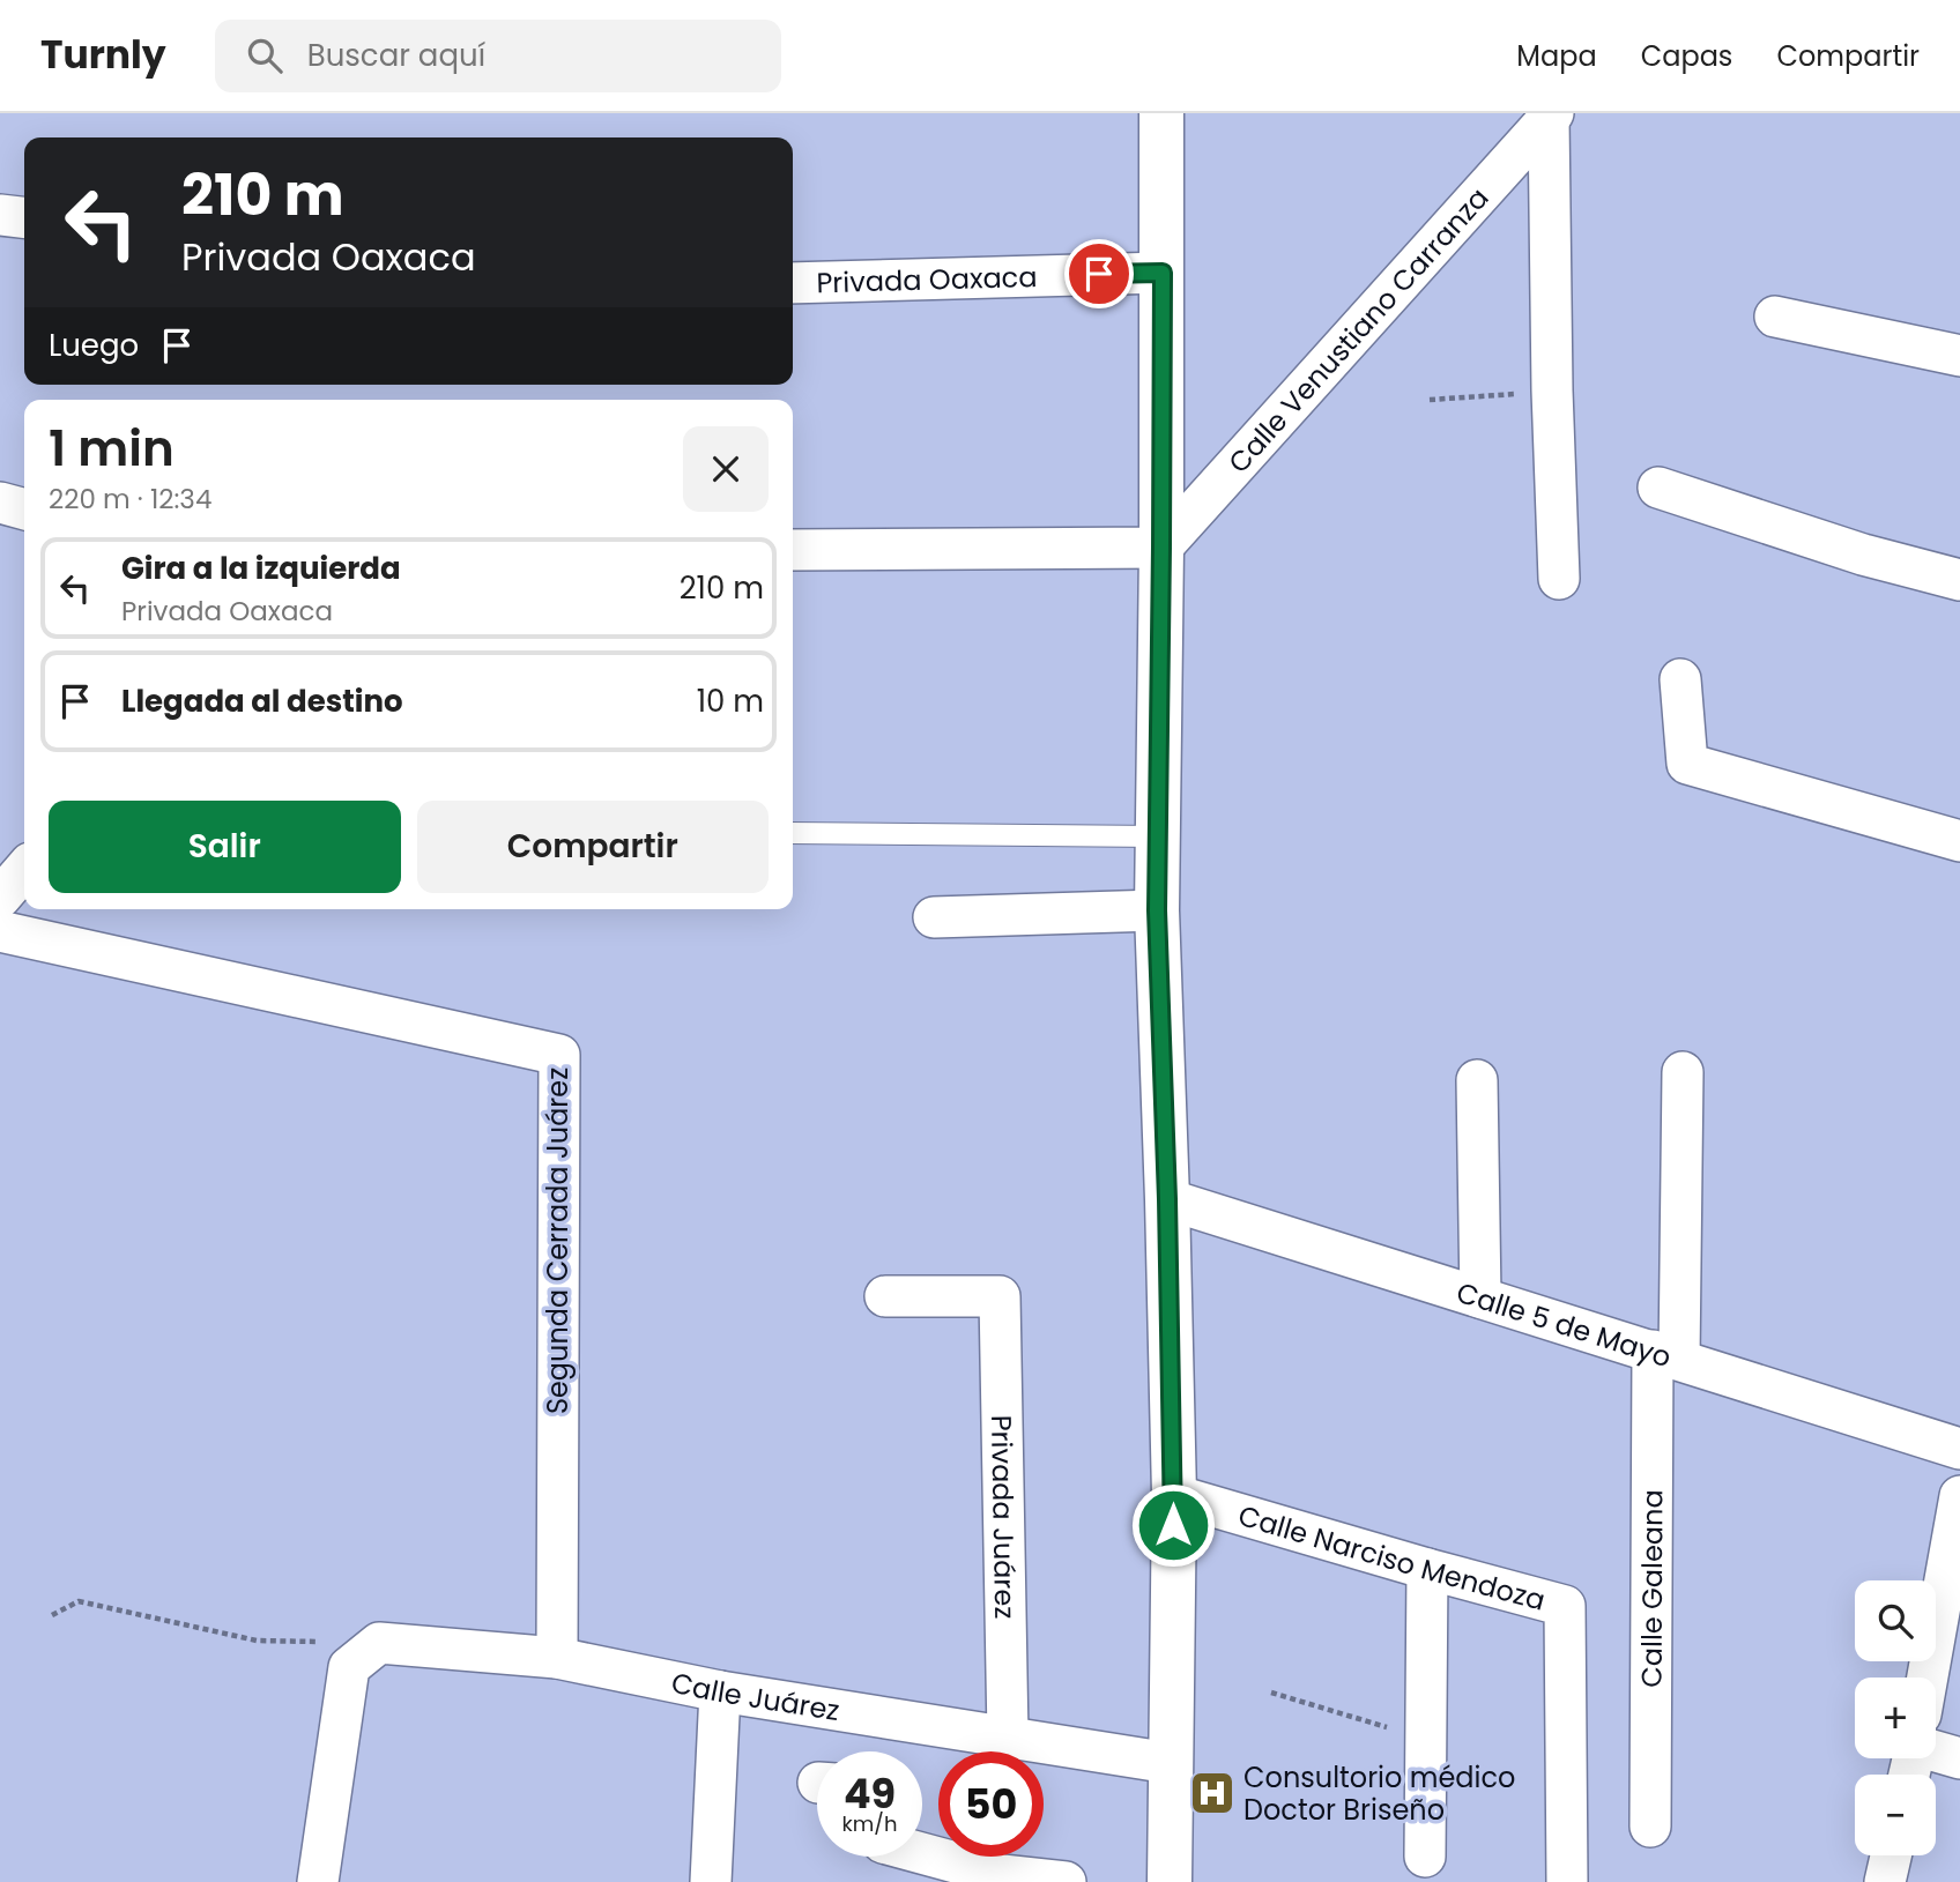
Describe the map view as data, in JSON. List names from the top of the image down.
{
  "streets": {
    "street": [
      "Privada Oaxaca",
      "Calle Venustiano Carranza",
      "Segunda Cerrada Juárez",
      "Calle 5 de Mayo",
      "Privada Juárez",
      "Calle Narciso Mendoza",
      "Calle Galeana",
      "Calle Juárez"
    ]
  },
  "crossings": [
    ["Segunda Cerrada Juárez", "Calle Juárez"],
    ["Calle 5 de Mayo", "Calle Galeana"],
    ["Privada Juárez", "Calle Juárez"]
  ],
  "places": {
    "hospital": ["Consultorio médico Doctor Briseño"]
  },
  "page": {
    "header": "Turnly",
    "search": "Buscar aquí",
    "nav": ["Mapa", "Capas", "Compartir"],
    "turn": ["210 m", "Privada Oaxaca"],
    "then": "Luego",
    "heading": ["1 min", "220 m · 12:34"],
    "list": [
      {
        "name": "Gira a la izquierda",
        "note": "Privada Oaxaca",
        "value": "210 m"
      },
      {
        "name": "Llegada al destino",
        "value": "10 m"
      }
    ],
    "buttons": ["Salir", "Compartir"],
    "map_buttons": ["+", "−"],
    "speed": "49 km/h",
    "limit": "50"
  }
}
